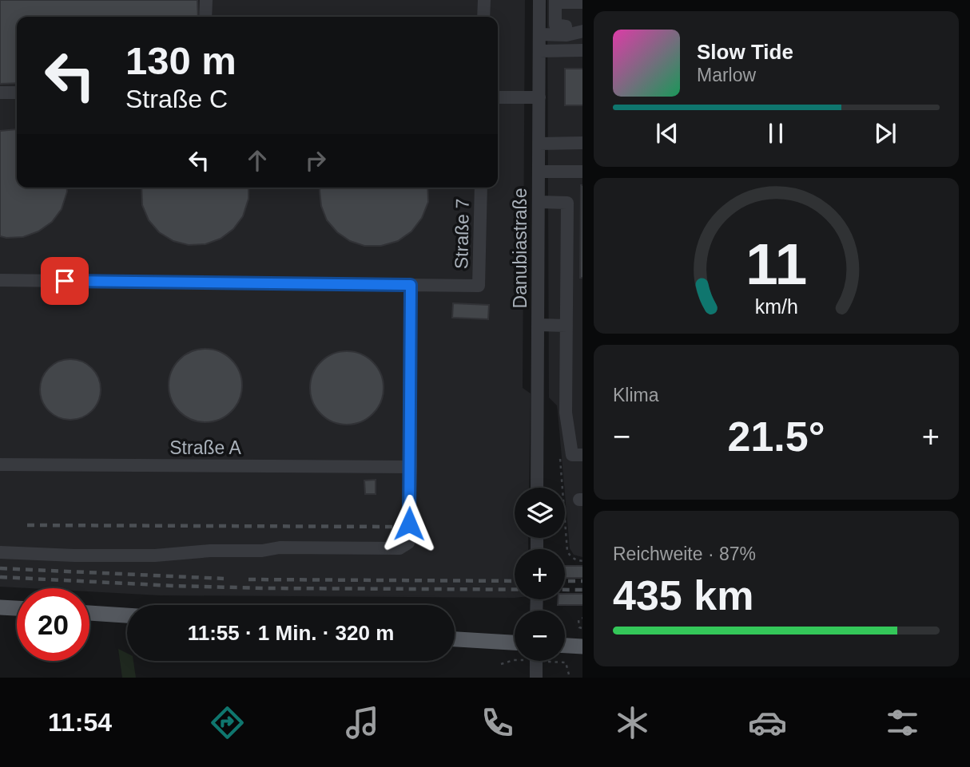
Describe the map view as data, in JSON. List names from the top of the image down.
{
  "streets": {
    "street": ["Straße 7", "Danubiastraße", "Straße A"]
  },
  "page": {
    "turn": ["130 m", "Straße C"],
    "song": ["Slow Tide", "Marlow"],
    "tile": [
      "Klima",
      ["Reichweite · 87%", "435 km"]
    ],
    "heat": ["−", "21.5°", "+"],
    "map_buttons": ["+", "−"],
    "limit": "20",
    "trip": "11:55 · 1 Min. · 320 m",
    "tabs": "11:54",
    "gauge": ["11", "km/h"]
  }
}
